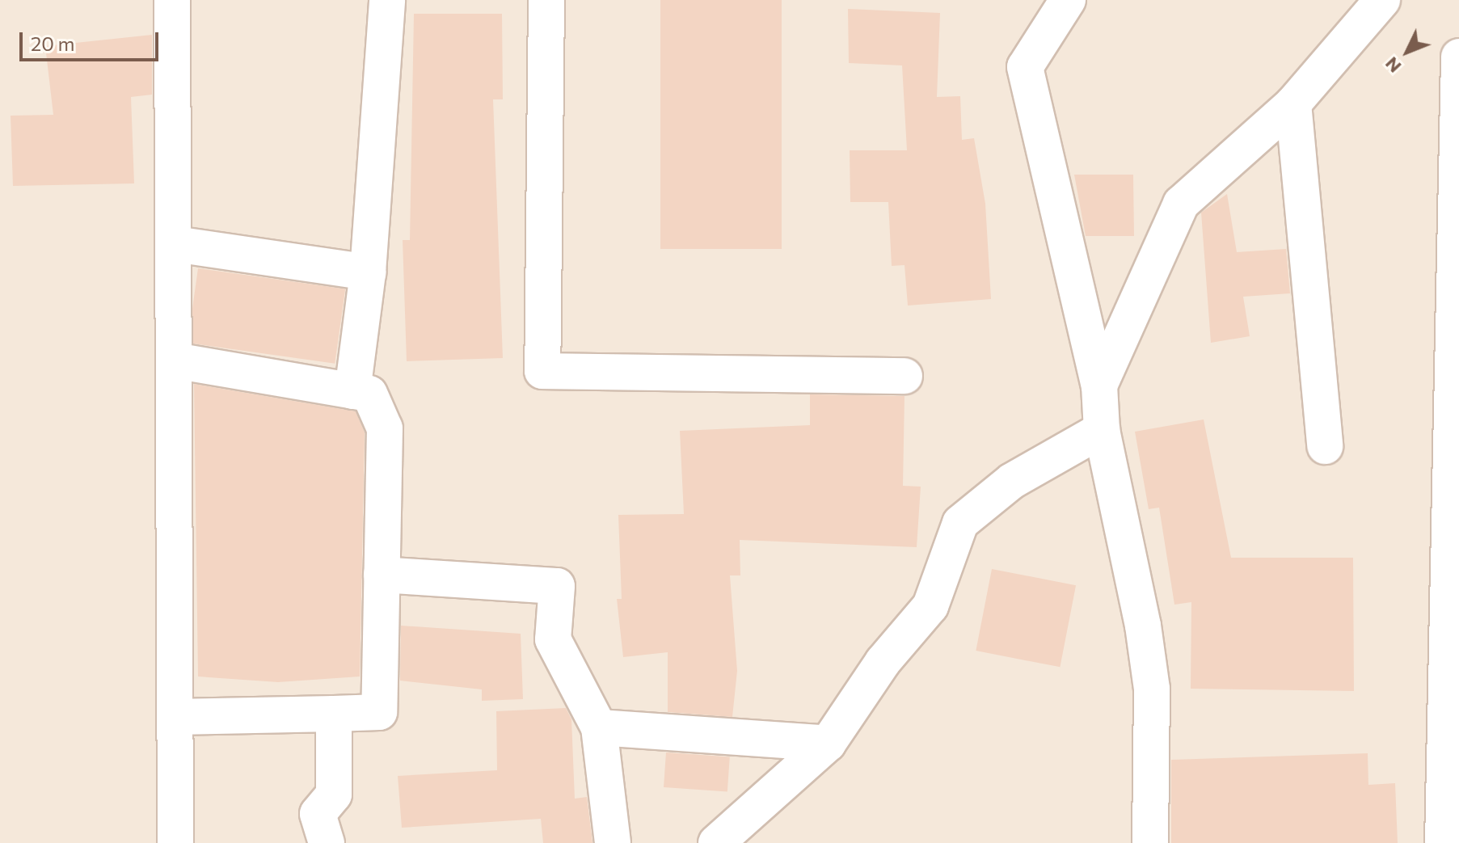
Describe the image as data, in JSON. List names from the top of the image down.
{
  "scale_bar": "20 m",
  "north": "bottom left"
}
